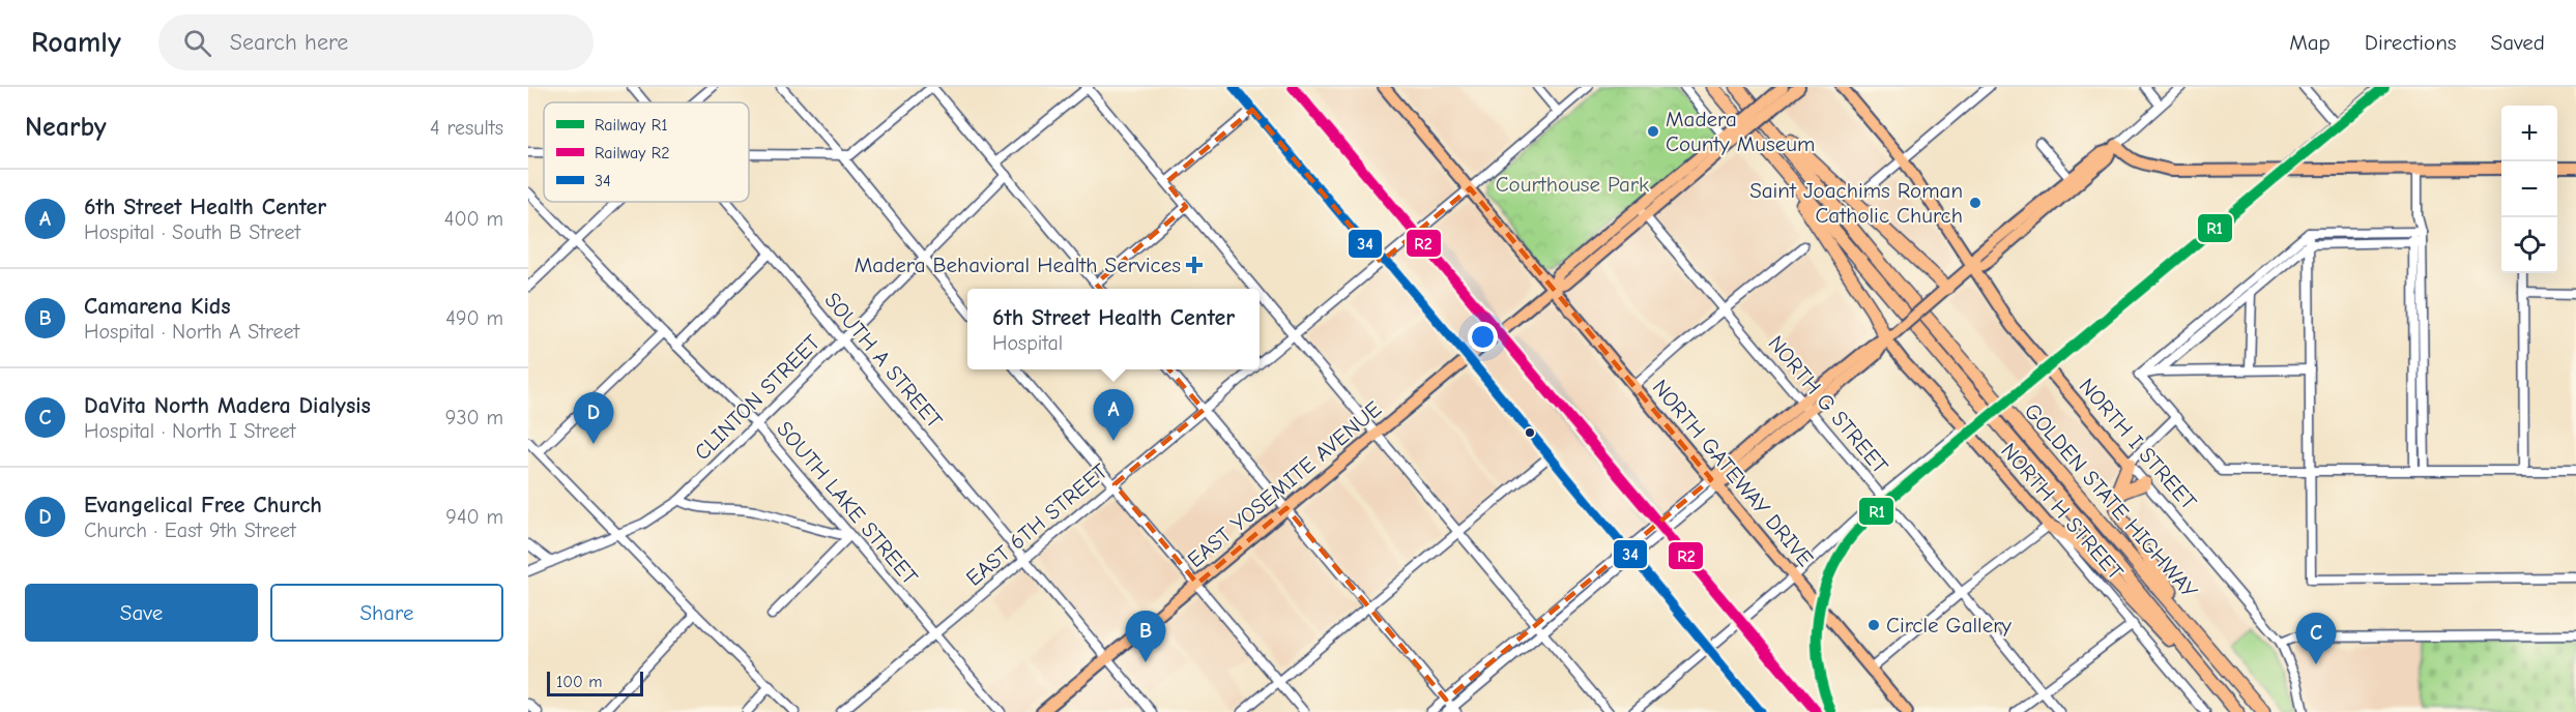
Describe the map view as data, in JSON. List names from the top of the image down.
{
  "streets": {
    "highway": ["GOLDEN STATE HIGHWAY"],
    "main road": [
      "NORTH I STREET",
      "NORTH GATEWAY DRIVE",
      "EAST YOSEMITE AVENUE",
      "NORTH H STREET"
    ],
    "street": [
      "SOUTH A STREET",
      "CLINTON STREET",
      "NORTH G STREET",
      "SOUTH LAKE STREET",
      "EAST 6TH STREET"
    ]
  },
  "crossings": [
    ["SOUTH A STREET", "CLINTON STREET"],
    ["SOUTH A STREET", "EAST YOSEMITE AVENUE"],
    ["SOUTH A STREET", "EAST 6TH STREET"],
    ["CLINTON STREET", "SOUTH LAKE STREET"],
    ["NORTH G STREET", "EAST YOSEMITE AVENUE"],
    ["NORTH GATEWAY DRIVE", "EAST YOSEMITE AVENUE"],
    ["NORTH GATEWAY DRIVE", "EAST 6TH STREET"],
    ["SOUTH LAKE STREET", "EAST 6TH STREET"]
  ],
  "parks": ["Courthouse Park"],
  "places": {
    "other": ["Madera County Museum", "Saint Joachims Roman Catholic Church", "Circle Gallery"],
    "health": ["Madera Behavioral Health Services"]
  },
  "lines": ["rail line R1", "rail line R2", "transit line 34"],
  "legend": ["Railway R1", "Railway R2", "34"],
  "scale_bar": "100 m",
  "page": {
    "header": "Roamly",
    "search": "Search here",
    "nav": ["Map", "Directions", "Saved"],
    "heading": ["Nearby", "4 results"],
    "map_buttons": ["+", "−"],
    "list": [
      {
        "mark": "A",
        "name": "6th Street Health Center",
        "note": "Hospital · South B Street",
        "value": "400 m"
      },
      {
        "mark": "B",
        "name": "Camarena Kids",
        "note": "Hospital · North A Street",
        "value": "490 m"
      },
      {
        "mark": "C",
        "name": "DaVita North Madera Dialysis",
        "note": "Hospital · North I Street",
        "value": "930 m"
      },
      {
        "mark": "D",
        "name": "Evangelical Free Church",
        "note": "Church · East 9th Street",
        "value": "940 m"
      }
    ],
    "popup": ["6th Street Health Center", "Hospital"],
    "pins": [
      "A",
      "D",
      "B",
      "C"
    ],
    "buttons": ["Save", "Share"],
    "scale": "100 m"
  }
}
